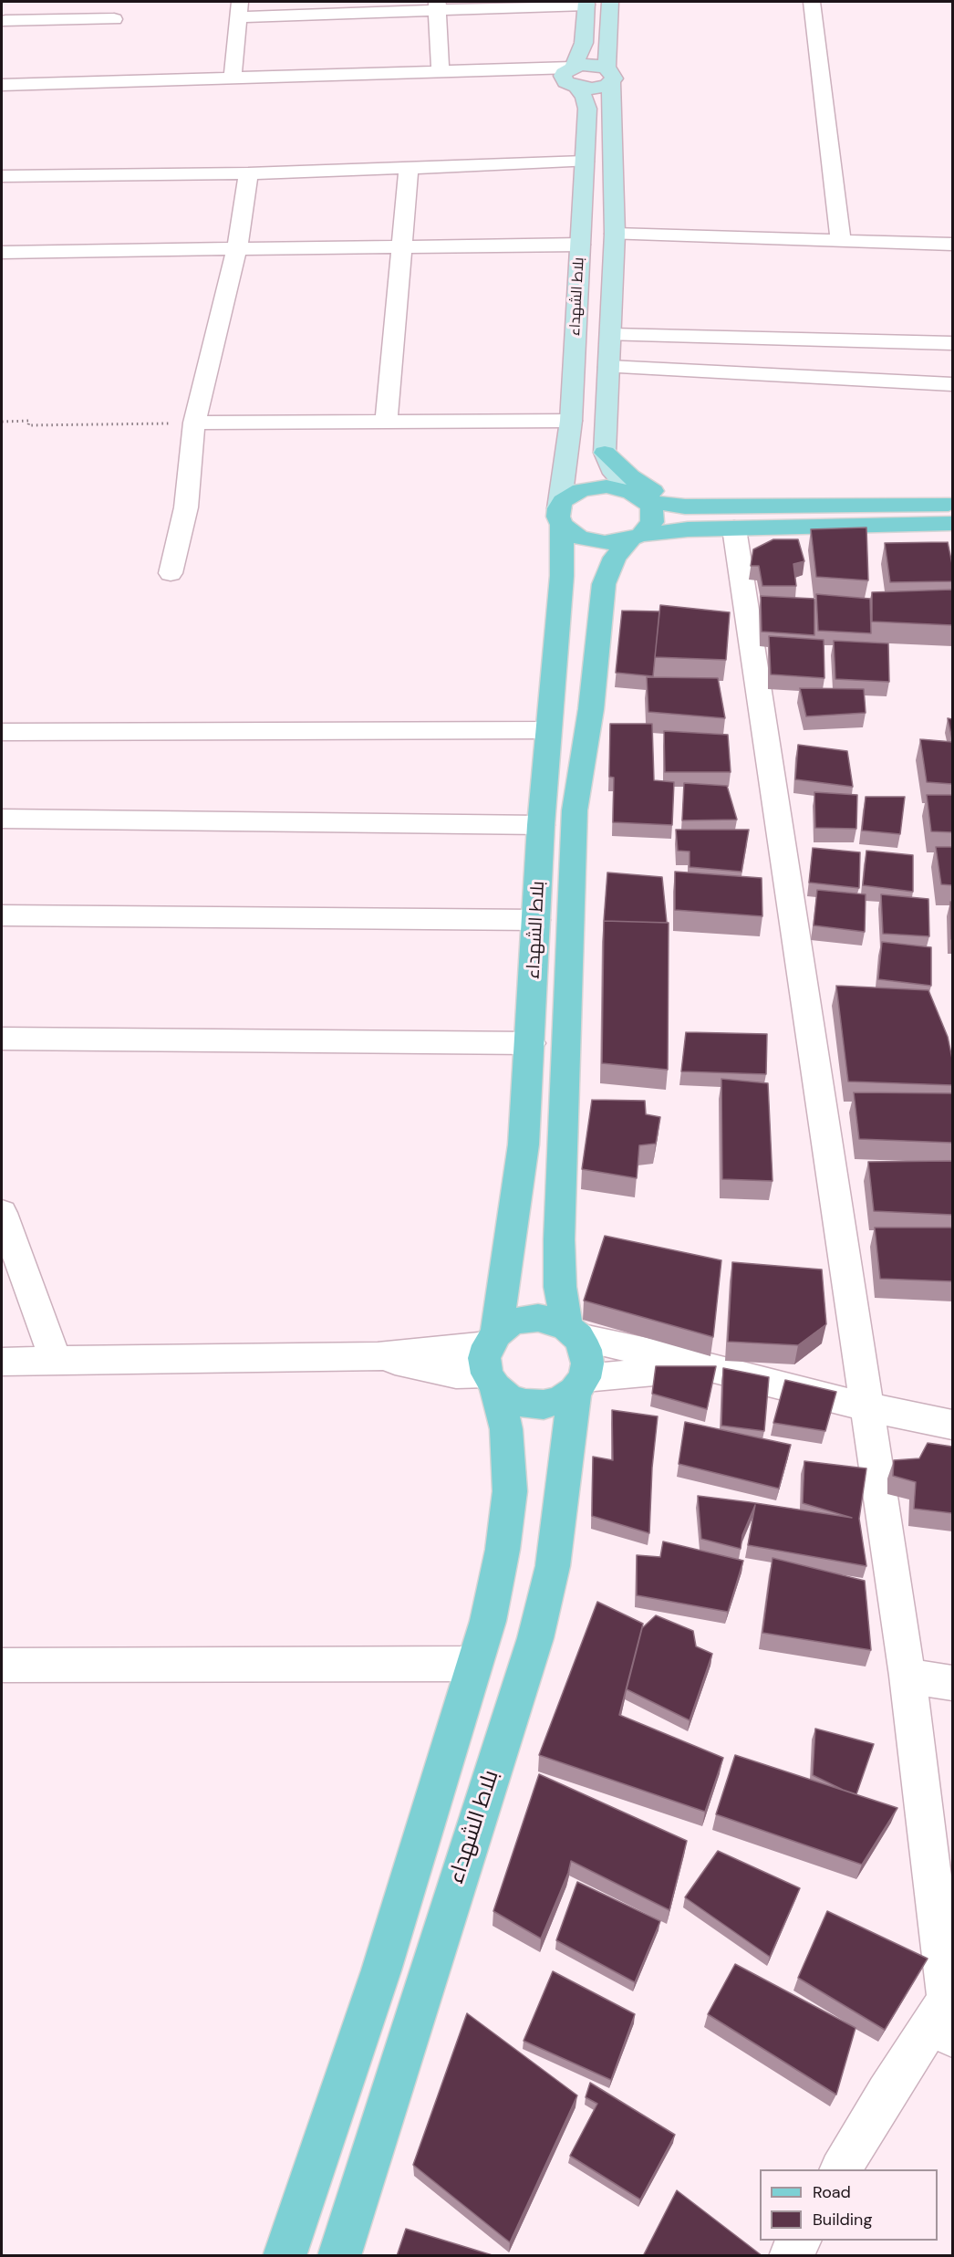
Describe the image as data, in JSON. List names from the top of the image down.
{
  "streets": {
    "main road": ["بلاط الشهداء"]
  },
  "legend": ["Road", "Building"]
}
